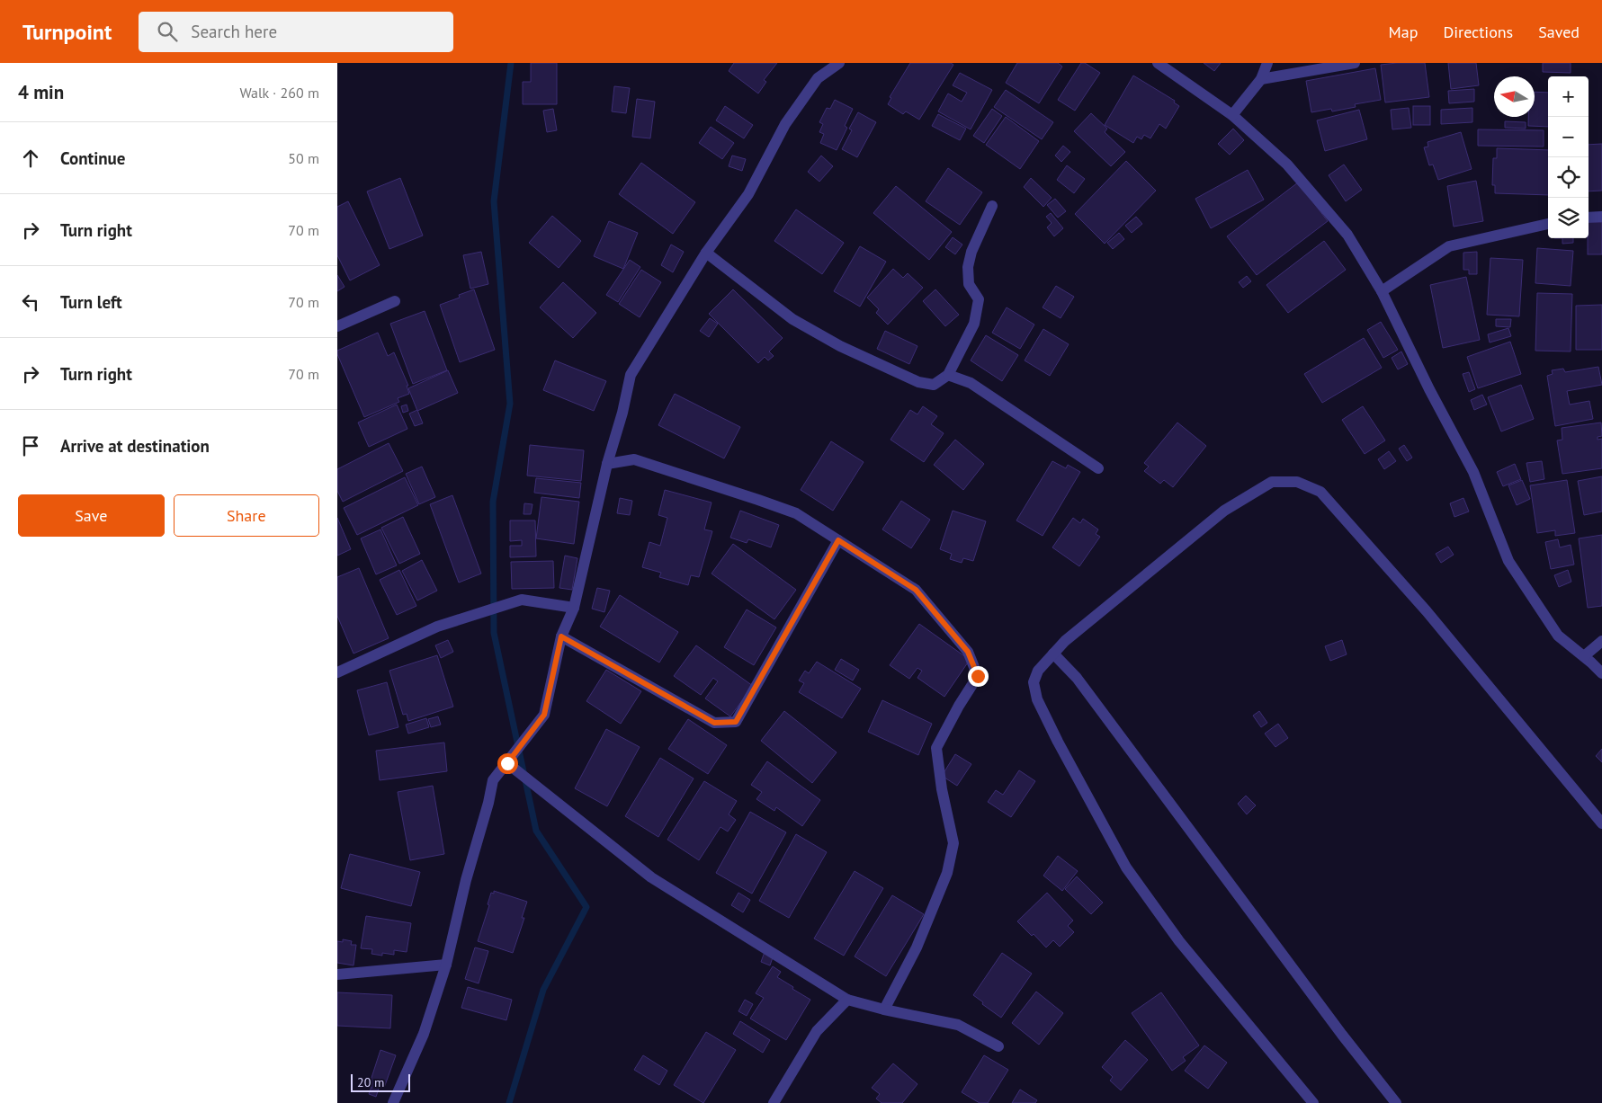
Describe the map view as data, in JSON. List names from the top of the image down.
{
  "scale_bar": "20 m",
  "north": "left",
  "page": {
    "header": "Turnpoint",
    "search": "Search here",
    "nav": ["Map", "Directions", "Saved"],
    "heading": ["4 min", "Walk · 260 m"],
    "map_buttons": ["+", "−"],
    "list": [
      ["Continue", "50 m"],
      ["Turn right", "70 m"],
      ["Turn left", "70 m"],
      ["Turn right", "70 m"],
      "Arrive at destination"
    ],
    "buttons": ["Save", "Share"],
    "scale": "20 m"
  }
}
